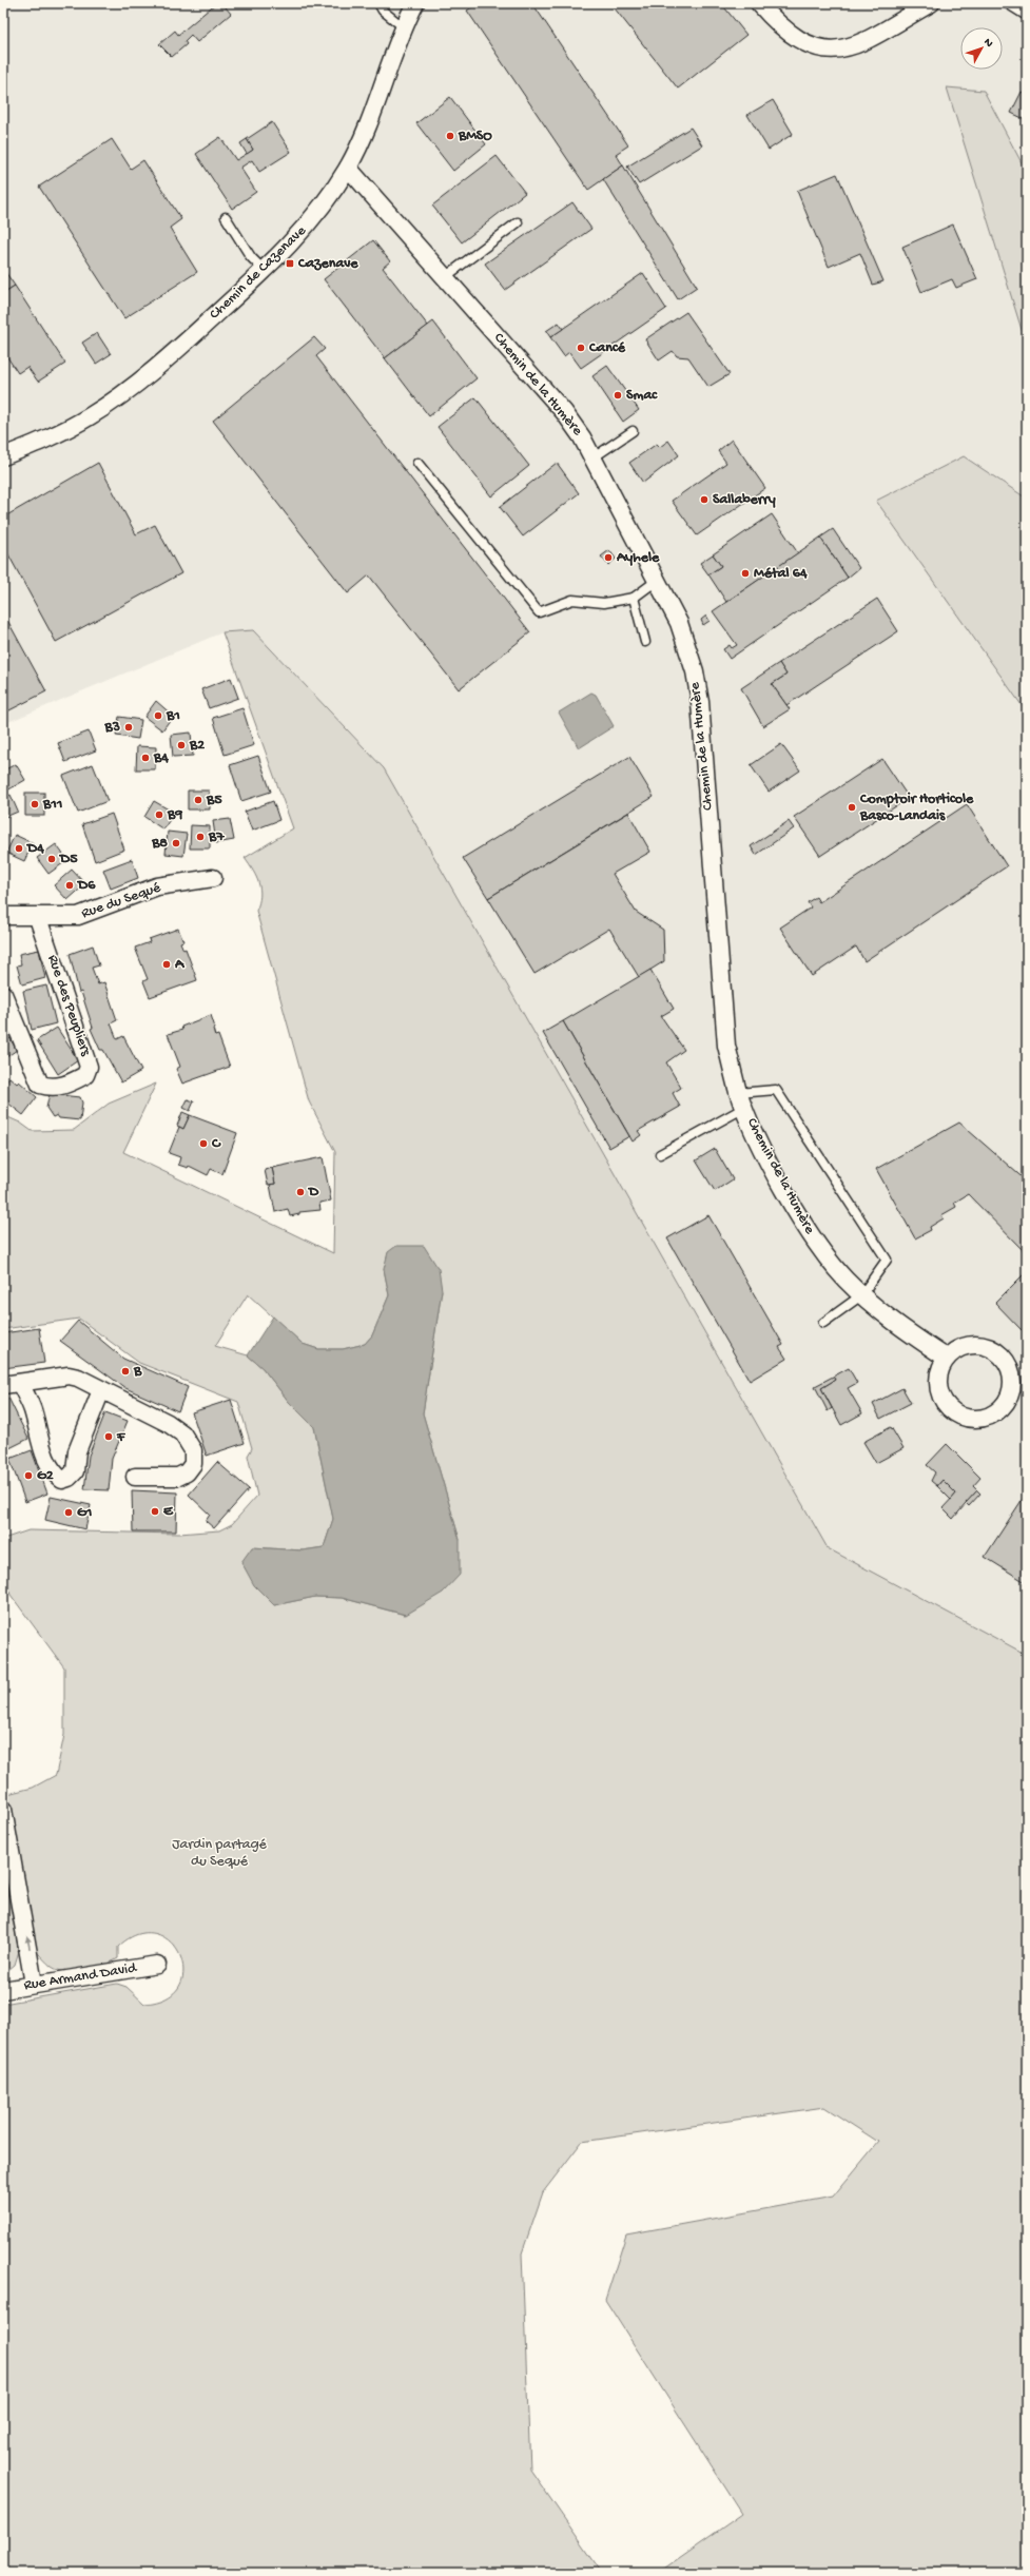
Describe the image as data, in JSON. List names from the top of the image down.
{
  "streets": {
    "street": [
      "Chemin de Cazenave",
      "Chemin de la Humère",
      "Rue du Sequé",
      "Rue des Peupliers",
      "Rue Armand David"
    ]
  },
  "crossings": [
    ["Chemin de Cazenave", "Chemin de la Humère"],
    ["Rue du Sequé", "Rue des Peupliers"]
  ],
  "parks": ["Jardin partagé du Sequé"],
  "places": {
    "other": [
      "BMSO",
      "Cancé",
      "Smac",
      "Sallaberry",
      "Ayhele",
      "Métal 64",
      "B1",
      "B3",
      "B2",
      "B4",
      "B5",
      "B11",
      "Comptoir Horticole Basco-Landais",
      "B9",
      "B7",
      "B8",
      "D4",
      "D5",
      "D6",
      "A",
      "C",
      "D",
      "B",
      "F",
      "G2",
      "E",
      "G1"
    ],
    "transit": ["Cazenave"]
  },
  "north": "top right"
}
